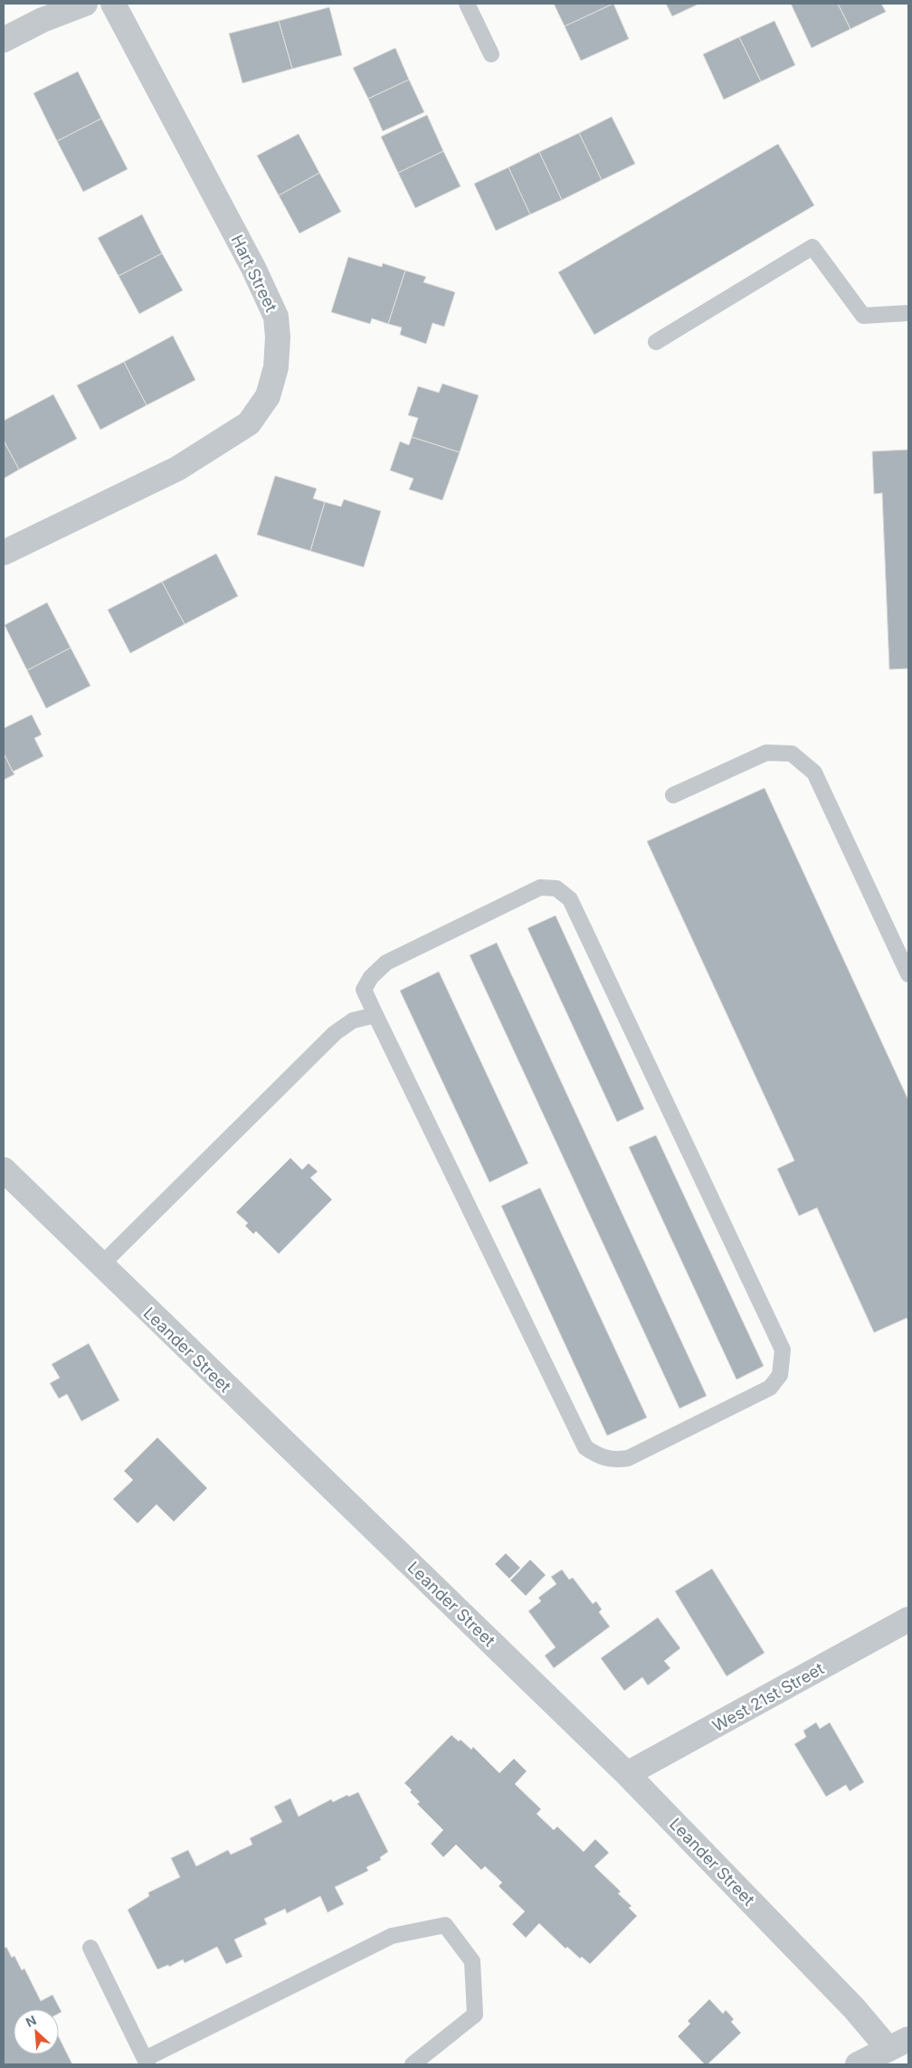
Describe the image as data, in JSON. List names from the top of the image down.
{
  "streets": {
    "street": ["Hart Street", "Leander Street", "West 21st Street"]
  },
  "crossings": [
    ["Leander Street", "West 21st Street"]
  ],
  "north": "top left"
}
